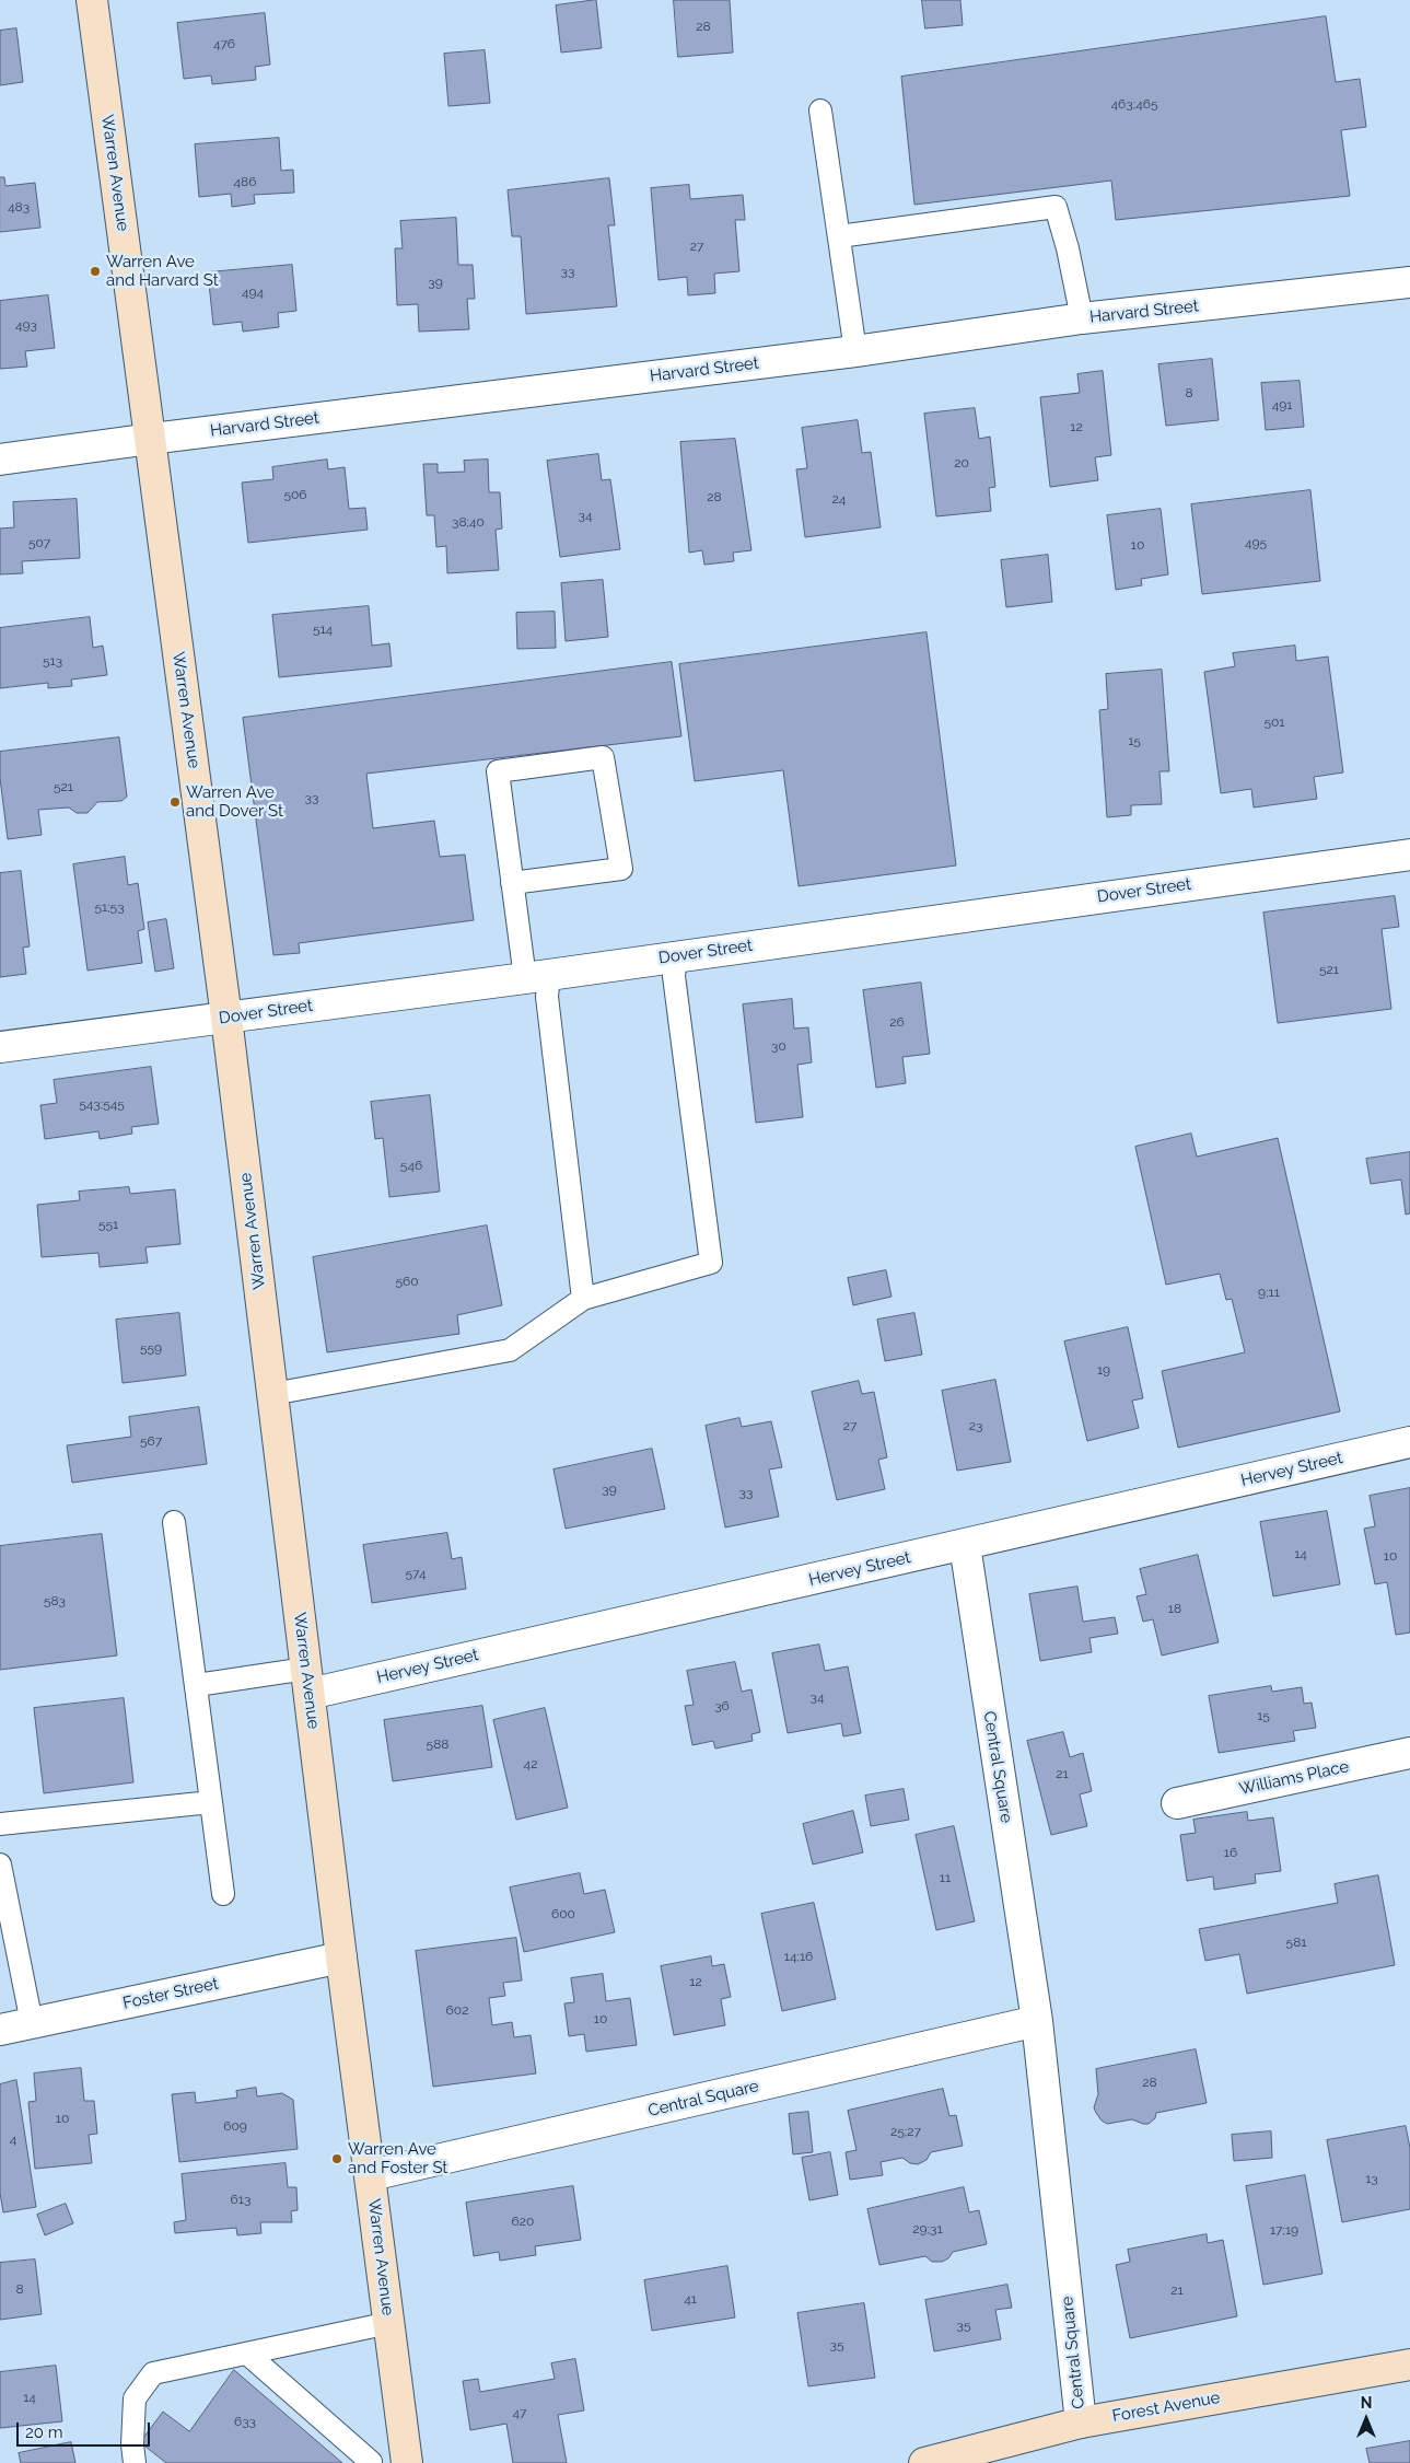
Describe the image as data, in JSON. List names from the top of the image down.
{
  "streets": {
    "main road": ["Warren Avenue", "Forest Avenue"],
    "street": [
      "Harvard Street",
      "Dover Street",
      "Hervey Street",
      "Central Square",
      "Williams Place",
      "Foster Street"
    ]
  },
  "crossings": [
    ["Warren Avenue", "Harvard Street"],
    ["Warren Avenue", "Dover Street"],
    ["Warren Avenue", "Hervey Street"],
    ["Warren Avenue", "Central Square"],
    ["Warren Avenue", "Foster Street"],
    ["Hervey Street", "Central Square"],
    ["Central Square", "Forest Avenue"]
  ],
  "places": ["Warren Ave and Harvard St", "Warren Ave and Dover St", "Warren Ave and Foster St"],
  "house_numbers": [
    "28",
    "476",
    "463;465",
    "486",
    "483",
    "27",
    "33",
    "39",
    "494",
    "493",
    "8",
    "491",
    "12",
    "20",
    "506",
    "28",
    "24",
    "34",
    "38;40",
    "507",
    "495",
    "10",
    "514",
    "513",
    "501",
    "15",
    "521",
    "33",
    "51;53",
    "521",
    "26",
    "30",
    "543;545",
    "546",
    "551",
    "560",
    "9;11",
    "559",
    "19",
    "27",
    "23",
    "567",
    "39",
    "33",
    "14",
    "10",
    "574",
    "583",
    "18",
    "34",
    "36",
    "15",
    "588",
    "42",
    "21",
    "16",
    "11",
    "600",
    "581",
    "14;16",
    "12",
    "602",
    "10",
    "28",
    "10",
    "609",
    "25;27",
    "4",
    "13",
    "613",
    "620",
    "29;31",
    "17;19",
    "8",
    "21",
    "41",
    "35",
    "35",
    "14",
    "47",
    "633"
  ],
  "scale_bar": "20 m",
  "north": "top"
}
